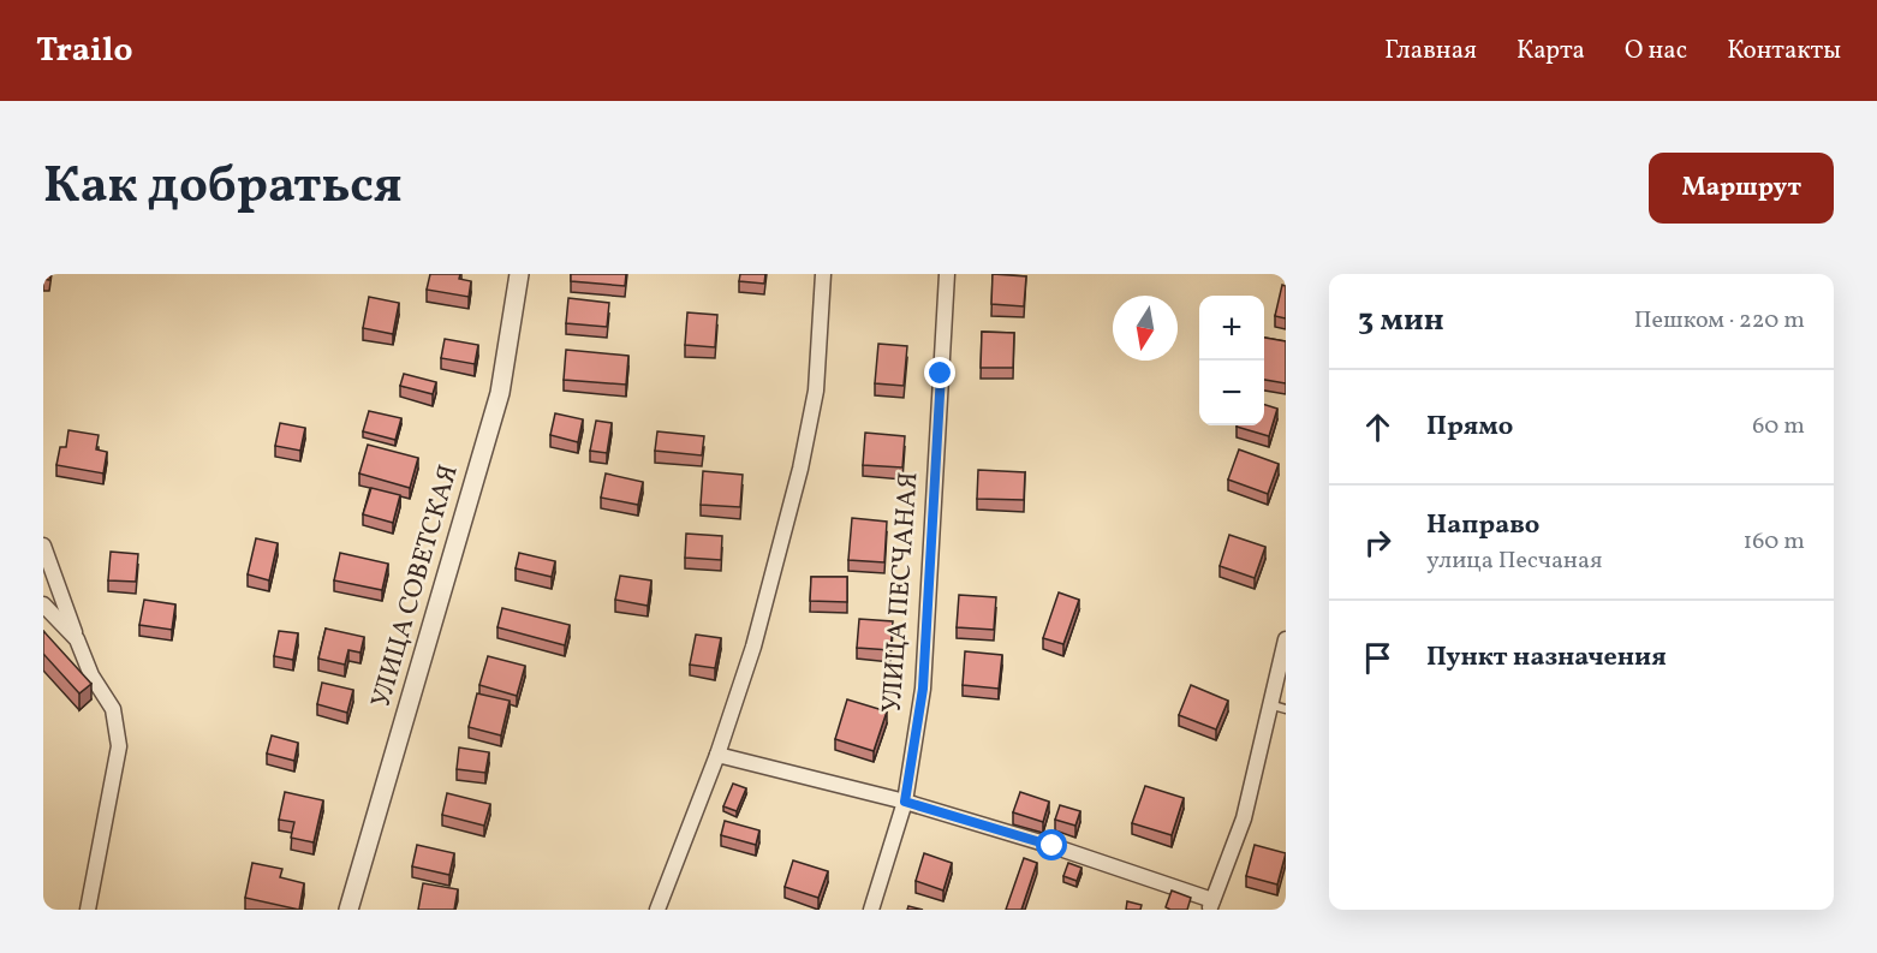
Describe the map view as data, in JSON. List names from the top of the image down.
{
  "streets": {
    "street": ["УЛИЦА СОВЕТСКАЯ", "УЛИЦА ПЕСЧАНАЯ"]
  },
  "north": "bottom",
  "page": {
    "header": "Trailo",
    "nav": [
      "Главная",
      "Карта",
      "О нас",
      "Контакты"
    ],
    "title": "Как добраться",
    "buttons": "Маршрут",
    "heading": ["3 мин", "Пешком · 220 m"],
    "map_buttons": ["+", "−"],
    "list": [
      ["Прямо", "60 m"],
      ["Направо", "улица Песчаная", "160 m"],
      "Пункт назначения"
    ]
  }
}
